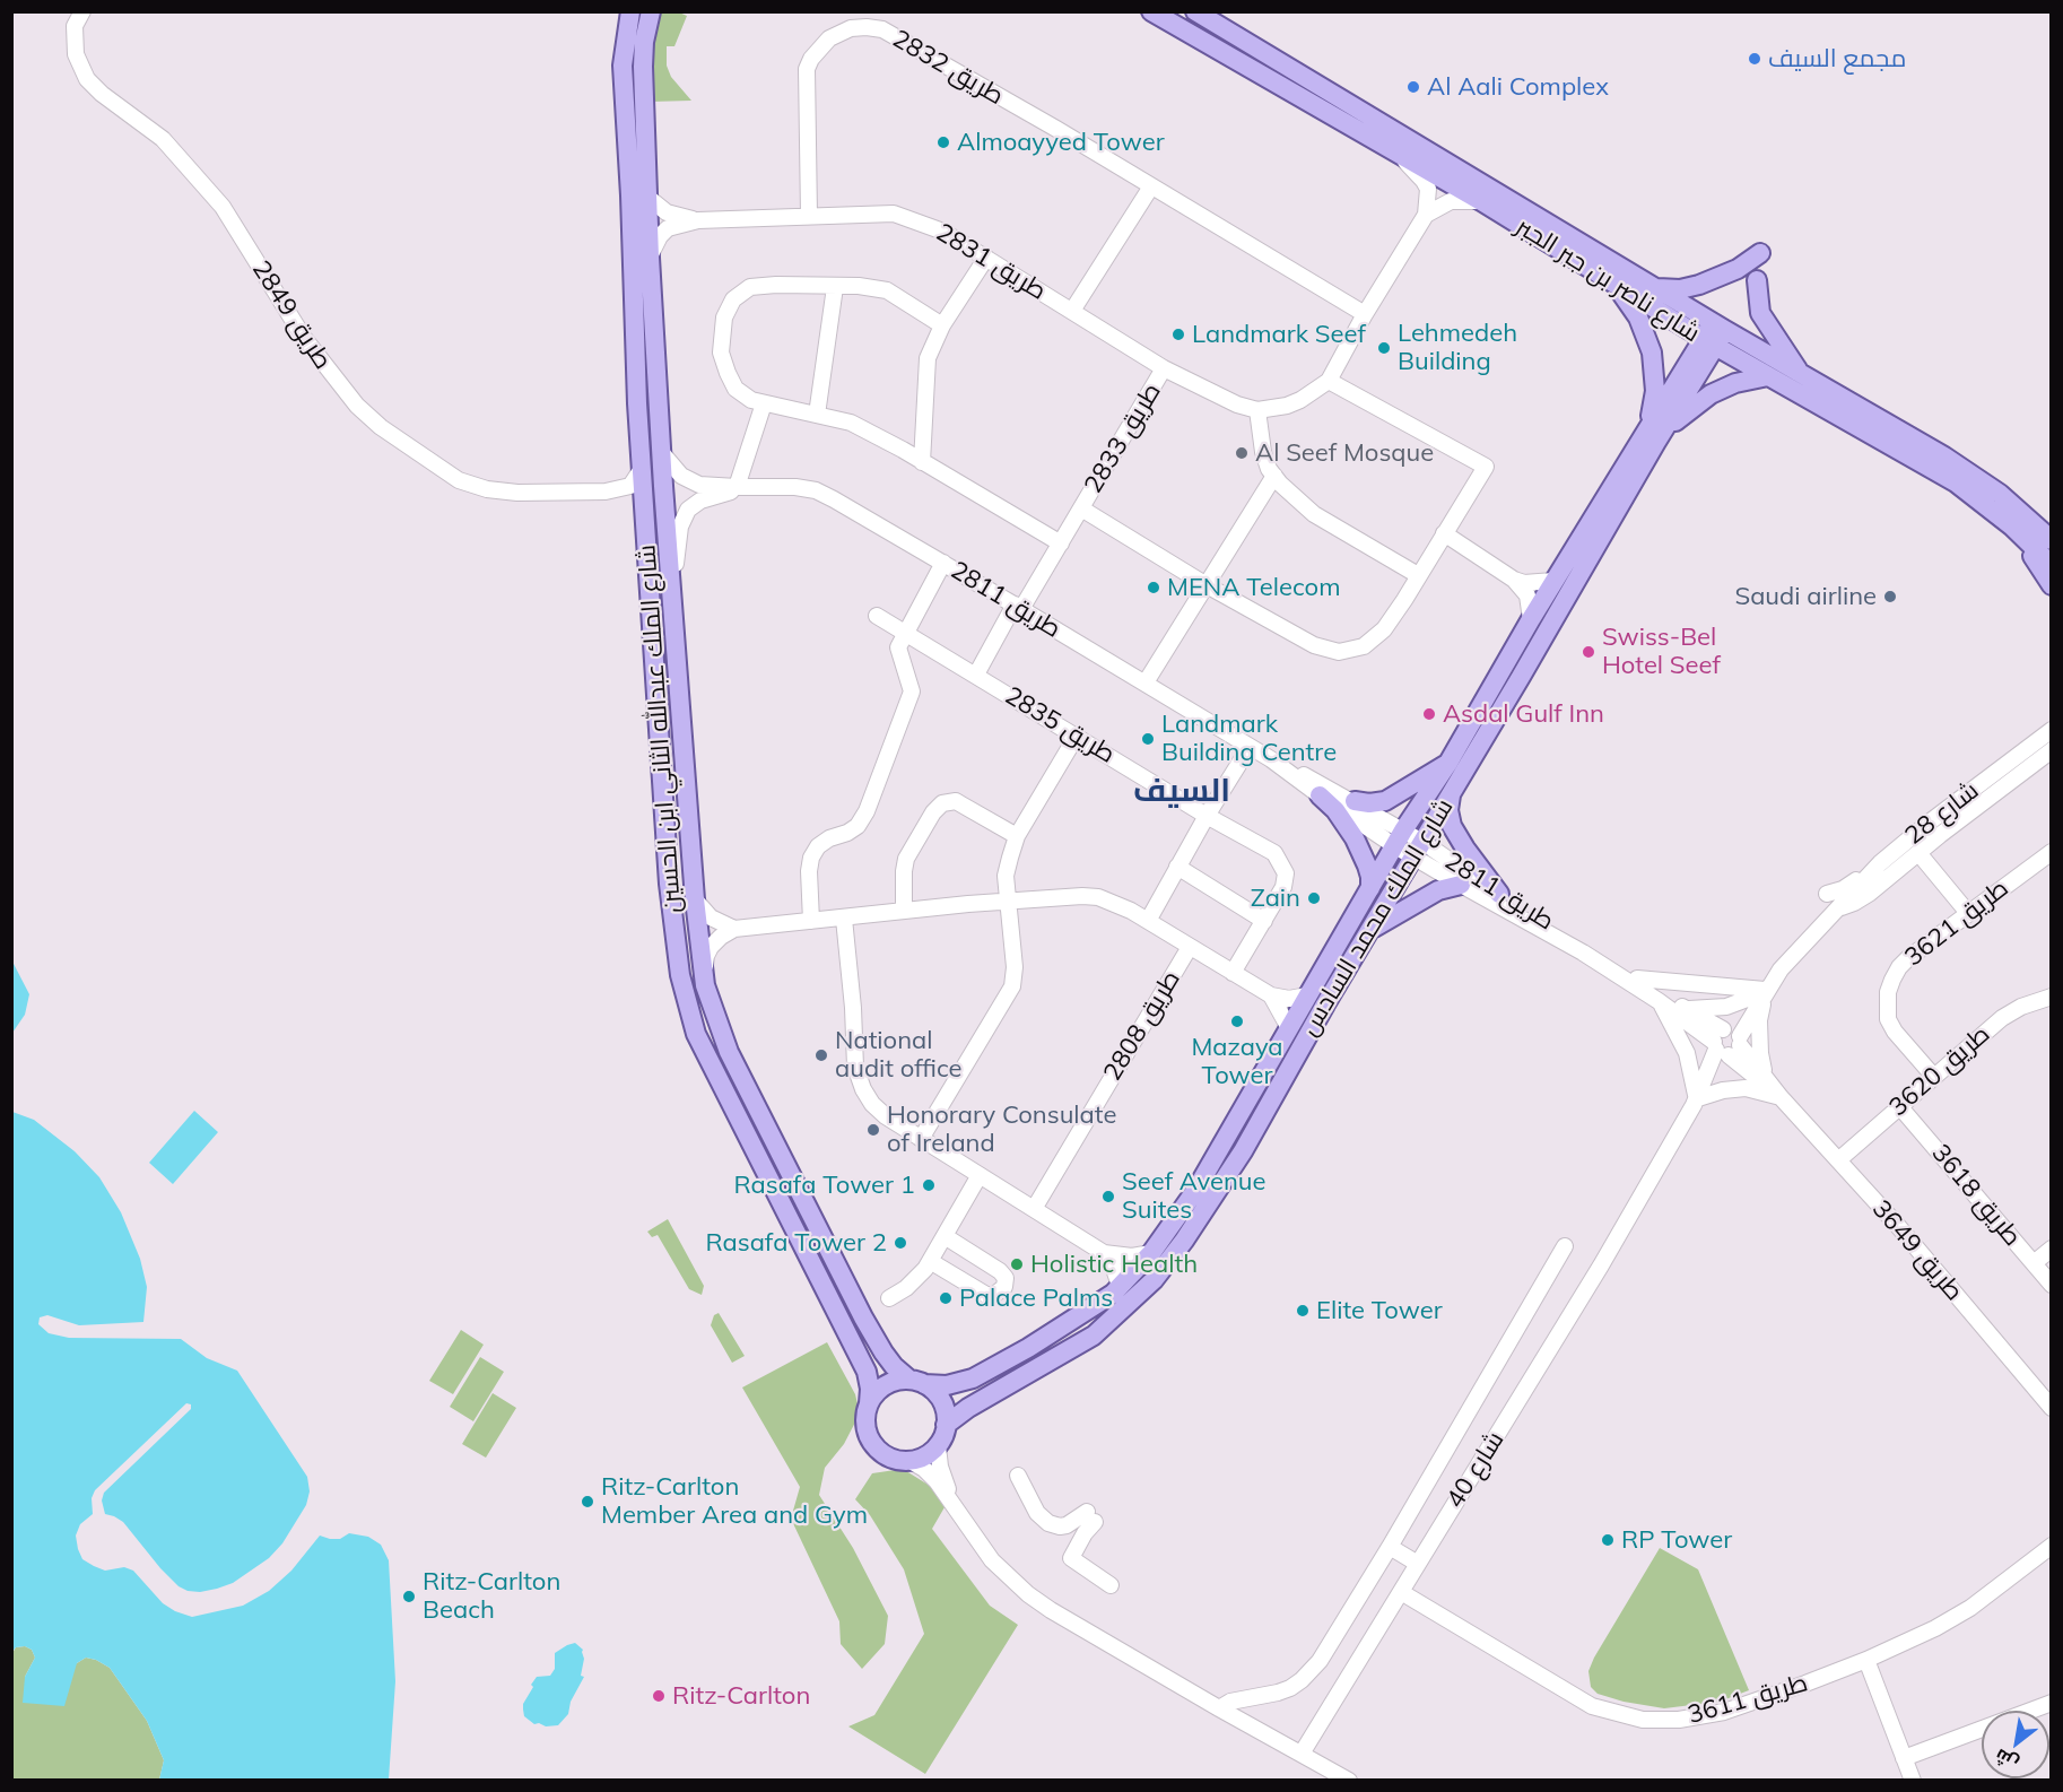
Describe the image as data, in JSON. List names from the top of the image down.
{
  "streets": {
    "main road": ["شارع ناصر بن جبر الجبر", "شارع الملك عبدالله الثاني ابن الحسين", "شارع الملك محمد السادس"],
    "street": [
      "طريق 2832",
      "طريق 2831",
      "طريق 2849",
      "طريق 2833",
      "طريق 2811",
      "طريق 2835",
      "شارع 28",
      "طريق 3621",
      "طريق 2808",
      "طريق 3620",
      "طريق 3618",
      "طريق 3649",
      "شارع 40",
      "طريق 3611"
    ]
  },
  "crossings": [
    ["طريق 2832", "طريق 2831"],
    ["طريق 2831", "طريق 2833"],
    ["طريق 2831", "شارع الملك عبدالله الثاني ابن الحسين"],
    ["شارع ناصر بن جبر الجبر", "شارع الملك محمد السادس"],
    ["طريق 2849", "شارع الملك عبدالله الثاني ابن الحسين"],
    ["طريق 2833", "طريق 2811"],
    ["طريق 2833", "طريق 2835"],
    ["طريق 2811", "شارع الملك عبدالله الثاني ابن الحسين"],
    ["طريق 2811", "شارع 28"],
    ["طريق 2811", "شارع الملك محمد السادس"],
    ["طريق 2811", "طريق 3649"],
    ["طريق 2811", "شارع 40"],
    ["طريق 2835", "طريق 2808"],
    ["شارع الملك عبدالله الثاني ابن الحسين", "شارع الملك محمد السادس"],
    ["شارع 28", "طريق 3649"],
    ["شارع 28", "شارع 40"],
    ["شارع الملك محمد السادس", "طريق 2808"],
    ["طريق 3621", "طريق 3620"],
    ["طريق 3620", "طريق 3618"],
    ["طريق 3620", "طريق 3649"],
    ["طريق 3649", "شارع 40"],
    ["شارع 40", "طريق 3611"]
  ],
  "districts": ["السيف"],
  "places": [
    "مجمع السيف",
    "Al Aali Complex",
    "Almoayyed Tower",
    "Landmark Seef",
    "Lehmedeh Building",
    "Al Seef Mosque",
    "MENA Telecom",
    "Saudi airline",
    "Swiss-Bel Hotel Seef",
    "Asdal Gulf Inn",
    "Landmark Building Centre",
    "Zain",
    "Mazaya Tower",
    "National audit office",
    "Honorary Consulate of Ireland",
    "Rasafa Tower 1",
    "Seef Avenue Suites",
    "Rasafa Tower 2",
    "Holistic Health",
    "Palace Palms",
    "Elite Tower",
    "Ritz-Carlton Member Area and Gym",
    "RP Tower",
    "Ritz-Carlton Beach",
    "Ritz-Carlton"
  ],
  "north": "bottom left"
}
